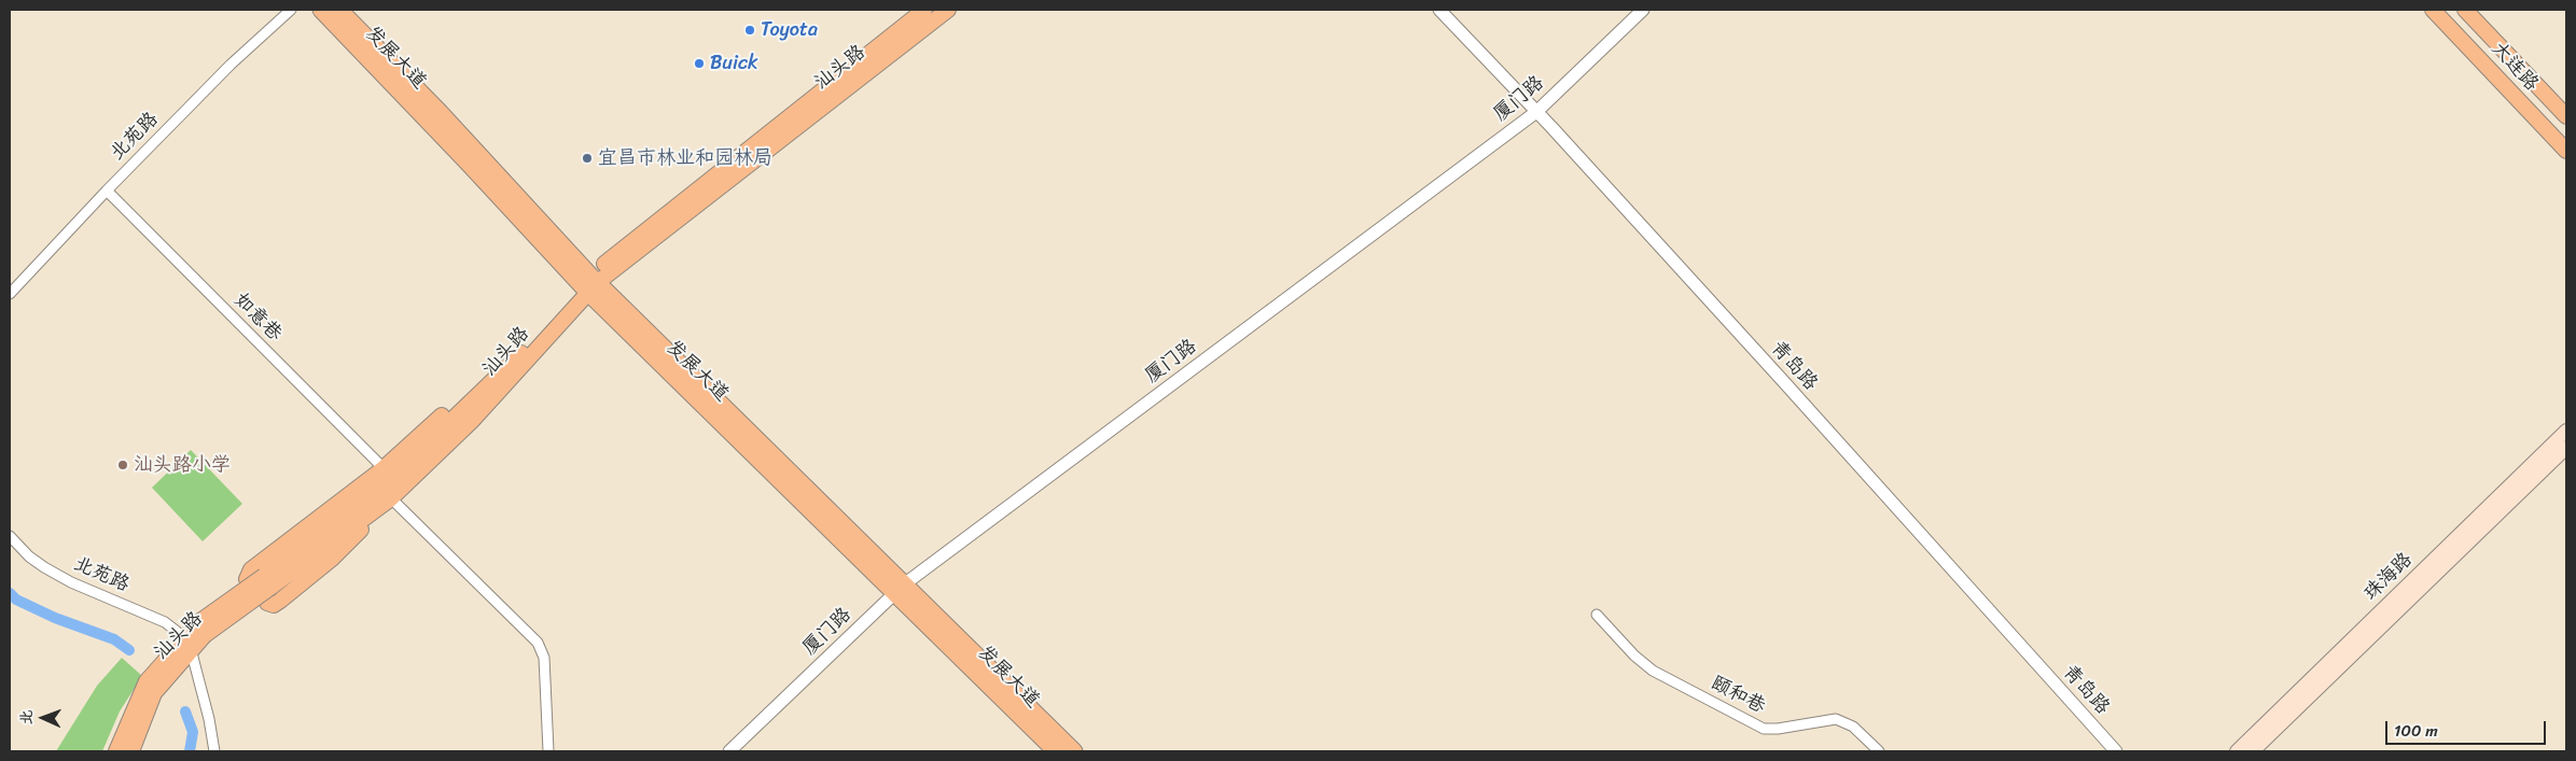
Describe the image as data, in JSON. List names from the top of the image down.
{
  "streets": {
    "highway": ["发展大道"],
    "main road": ["大连路", "汕头路", "珠海路"],
    "street": [
      "厦门路",
      "北苑路",
      "如意巷",
      "青岛路",
      "颐和巷"
    ]
  },
  "crossings": [
    ["发展大道", "汕头路"],
    ["发展大道", "厦门路"],
    ["汕头路", "北苑路"],
    ["厦门路", "青岛路"],
    ["北苑路", "如意巷"]
  ],
  "places": [
    "Toyota",
    "Buick",
    "宜昌市林业和园林局",
    "汕头路小学"
  ],
  "scale_bar": "100 m",
  "north": "left"
}
